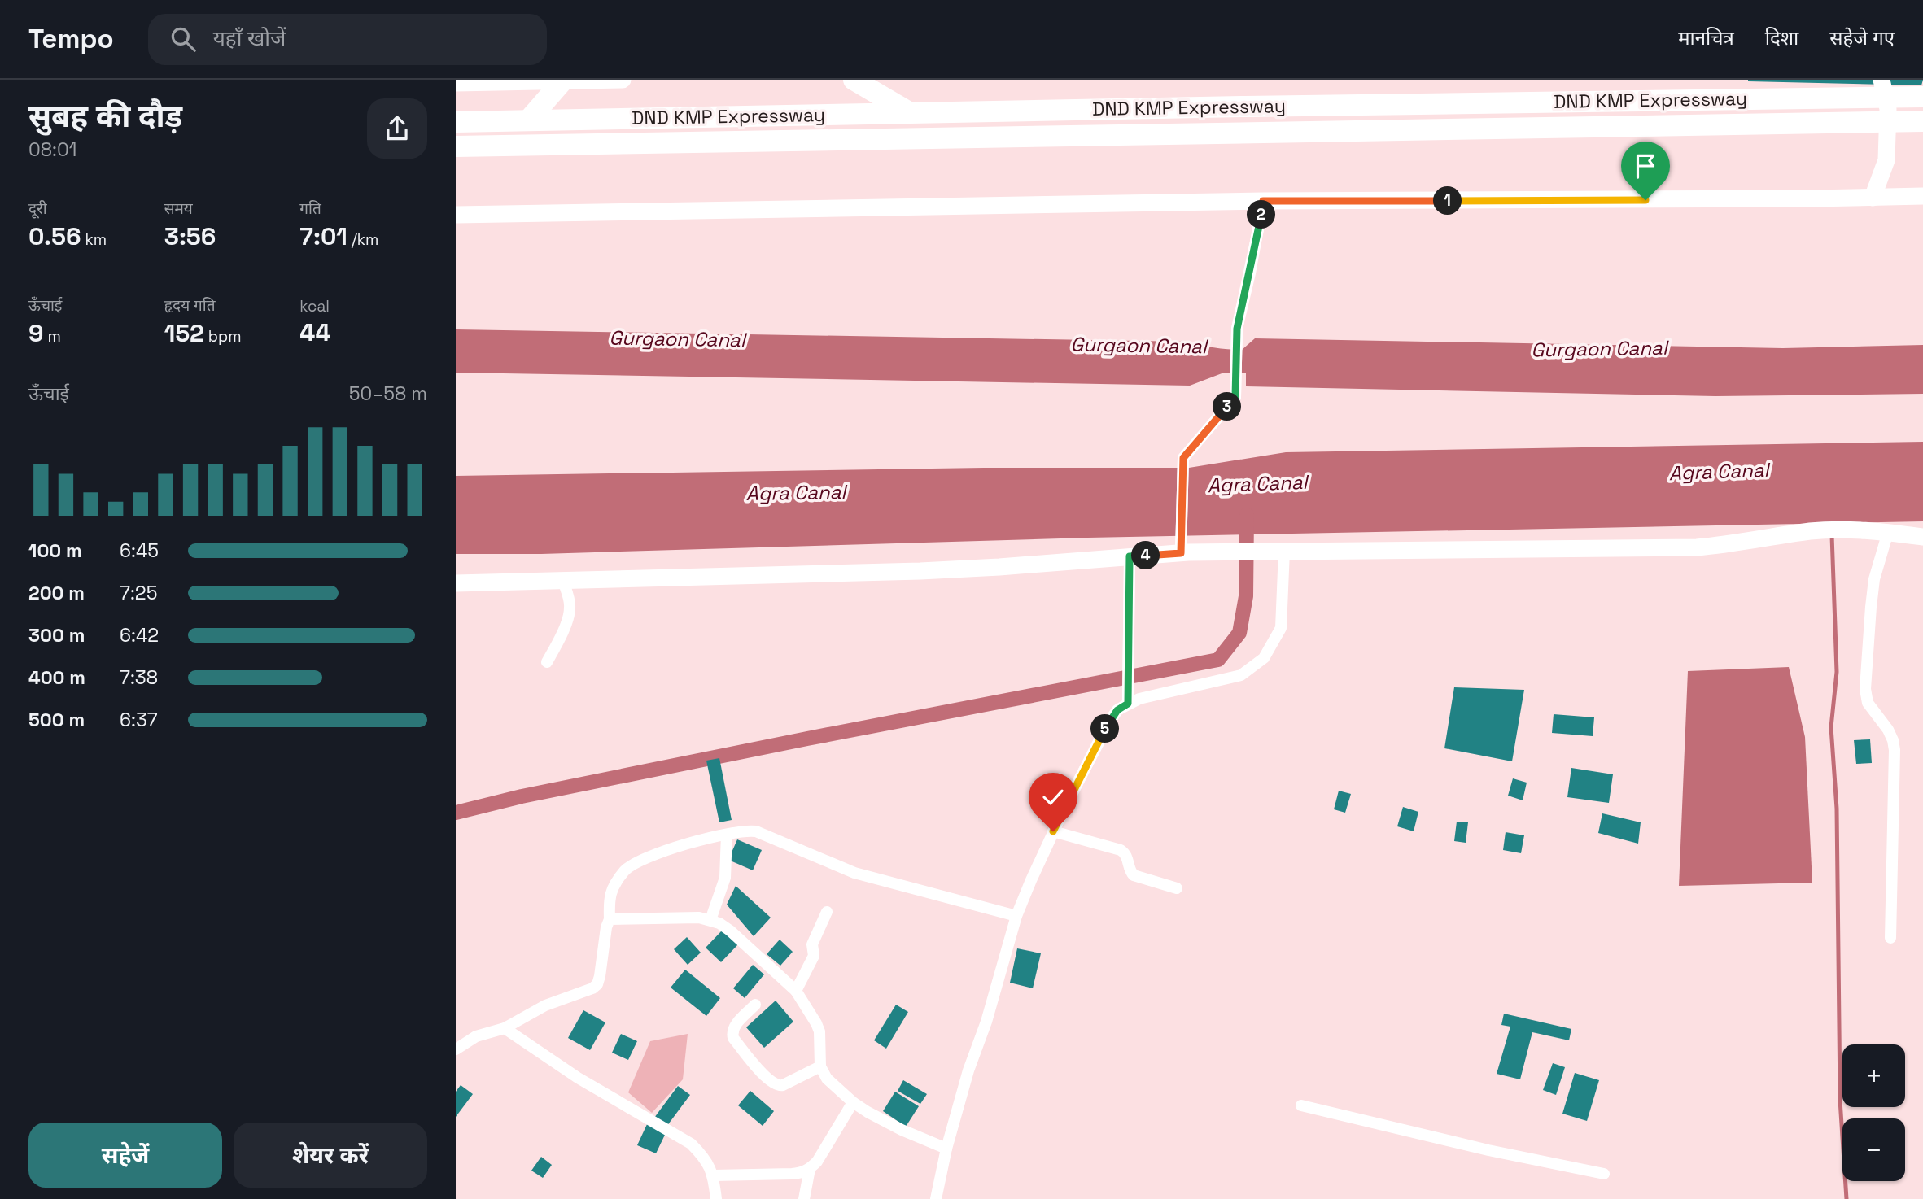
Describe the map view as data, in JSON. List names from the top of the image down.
{
  "streets": {
    "highway": ["DND KMP Expressway"]
  },
  "water": ["Gurgaon Canal", "Agra Canal"],
  "page": {
    "header": "Tempo",
    "search": "यहाँ खोजें",
    "nav": ["मानचित्र", "दिशा", "सहेजे गए"],
    "heading": ["सुबह की दौड़", "08:01"],
    "stats": [
      ["दूरी", "0.56 km"],
      ["समय", "3:56"],
      ["गति", "7:01 /km"],
      ["ऊँचाई", "9 m"],
      ["हृदय गति", "152 bpm"],
      ["kcal", "44"]
    ],
    "pins": [
      "1",
      "2",
      "3",
      "4",
      "5"
    ],
    "chart": ["ऊँचाई", "50–58 m"],
    "list": [
      {
        "name": "100 m",
        "note": "6:45"
      },
      {
        "name": "200 m",
        "note": "7:25"
      },
      {
        "name": "300 m",
        "note": "6:42"
      },
      {
        "name": "400 m",
        "note": "7:38"
      },
      {
        "name": "500 m",
        "note": "6:37"
      }
    ],
    "map_buttons": ["+", "−"],
    "buttons": ["सहेजें", "शेयर करें"]
  }
}
